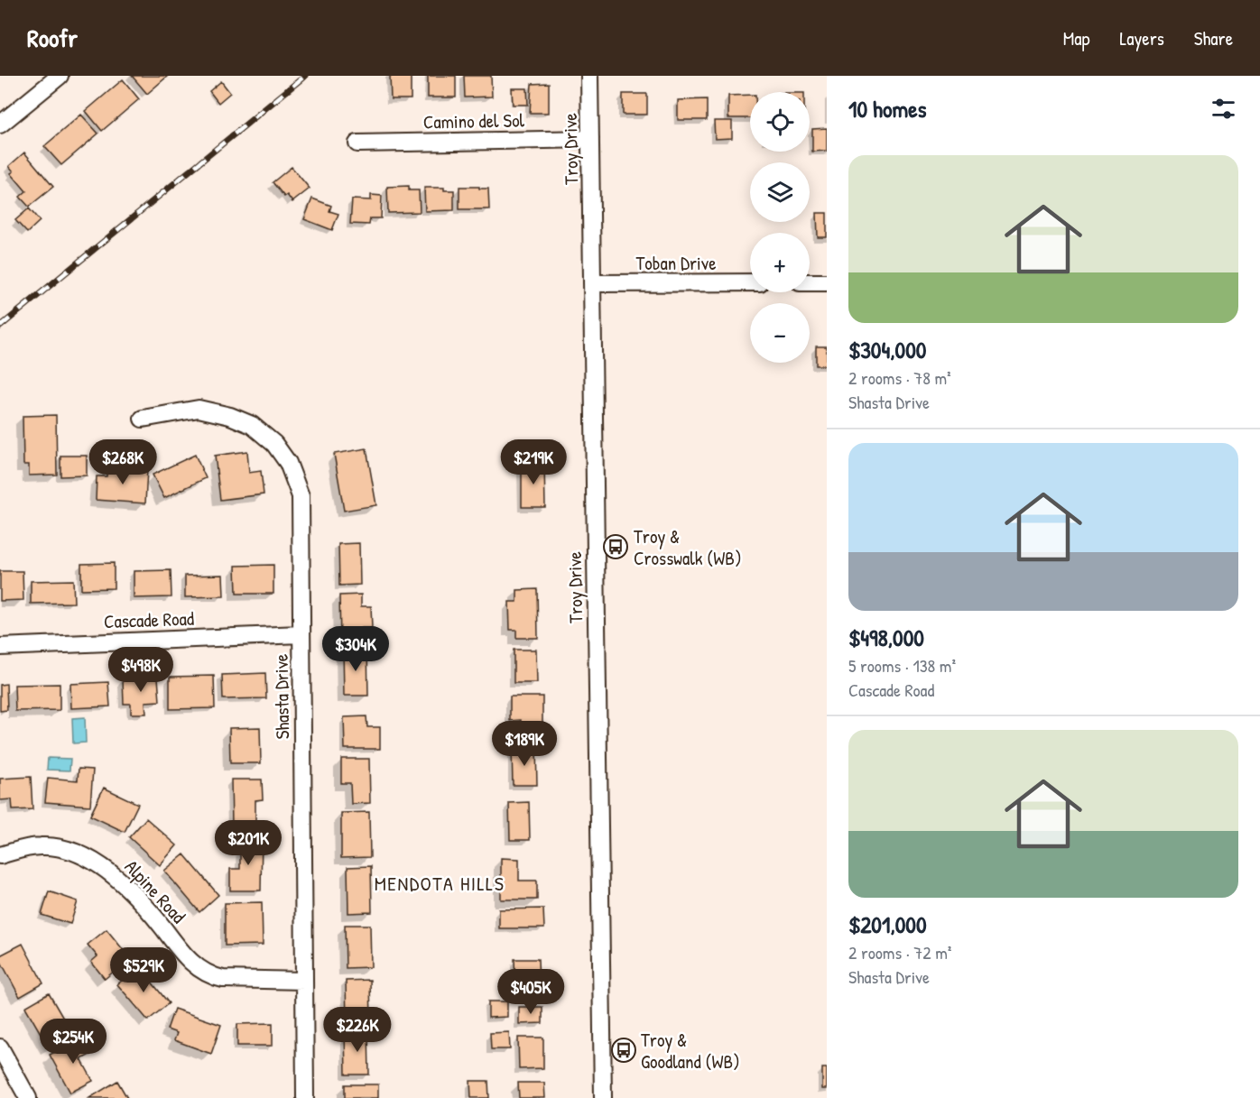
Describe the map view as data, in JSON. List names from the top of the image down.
{
  "streets": {
    "street": [
      "Camino del Sol",
      "Troy Drive",
      "Toban Drive",
      "Cascade Road",
      "Shasta Drive",
      "Alpine Road"
    ]
  },
  "crossings": [
    ["Camino del Sol", "Troy Drive"],
    ["Troy Drive", "Toban Drive"],
    ["Cascade Road", "Shasta Drive"],
    ["Shasta Drive", "Alpine Road"]
  ],
  "districts": ["MENDOTA HILLS"],
  "places": {
    "bus stop": ["Troy & Crosswalk (WB)", "Troy & Goodland (WB)"]
  },
  "page": {
    "header": "Roofr",
    "nav": ["Map", "Layers", "Share"],
    "heading": "10 homes",
    "map_buttons": ["+", "−"],
    "list": [
      {
        "name": "$304,000",
        "note": "2 rooms · 78 m² · Shasta Drive"
      },
      {
        "name": "$498,000",
        "note": "5 rooms · 138 m² · Cascade Road"
      },
      {
        "name": "$201,000",
        "note": "2 rooms · 72 m² · Shasta Drive"
      }
    ],
    "price": [
      "$268K",
      "$219K",
      "$304K",
      "$498K",
      "$189K",
      "$201K",
      "$529K",
      "$405K",
      "$226K",
      "$254K"
    ]
  }
}
